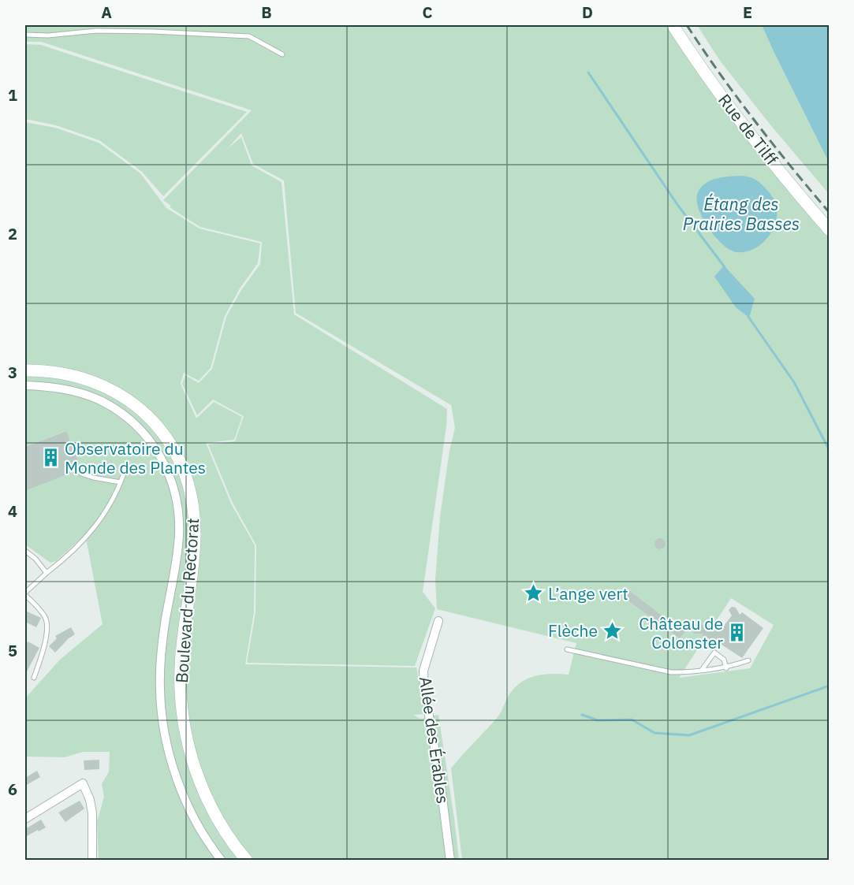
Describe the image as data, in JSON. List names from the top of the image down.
{
  "streets": {
    "main road": ["Rue de Tilff", "Boulevard du Rectorat"],
    "street": ["Allée des Érables"]
  },
  "water": ["Étang des Prairies Basses"],
  "places": {
    "building": ["Observatoire du Monde des Plantes", "Château de Colonster"],
    "place": ["L’ange vert", "Flèche"]
  },
  "grid": {
    "columns": [
      "A",
      "B",
      "C",
      "D",
      "E"
    ],
    "rows": [
      "1",
      "2",
      "3",
      "4",
      "5",
      "6"
    ]
  }
}
